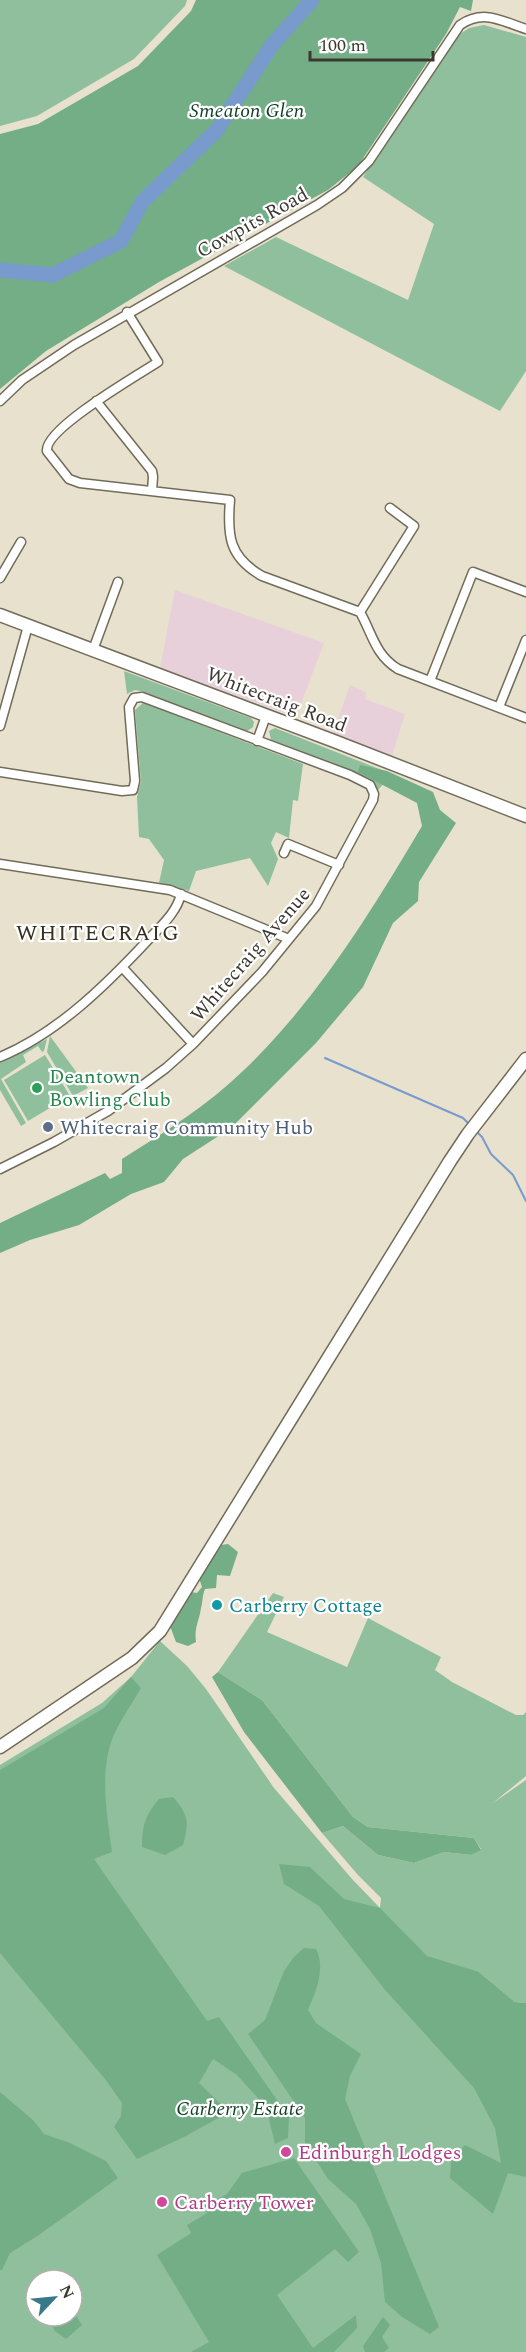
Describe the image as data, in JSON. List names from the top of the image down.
{
  "streets": {
    "main road": ["Whitecraig Road"],
    "street": ["Cowpits Road", "Whitecraig Avenue"]
  },
  "districts": ["WHITECRAIG"],
  "parks": ["Smeaton Glen", "Carberry Estate"],
  "places": [
    "Deantown Bowling Club",
    "Whitecraig Community Hub",
    "Carberry Cottage",
    "Edinburgh Lodges",
    "Carberry Tower"
  ],
  "scale_bar": "100 m",
  "north": "top right"
}
